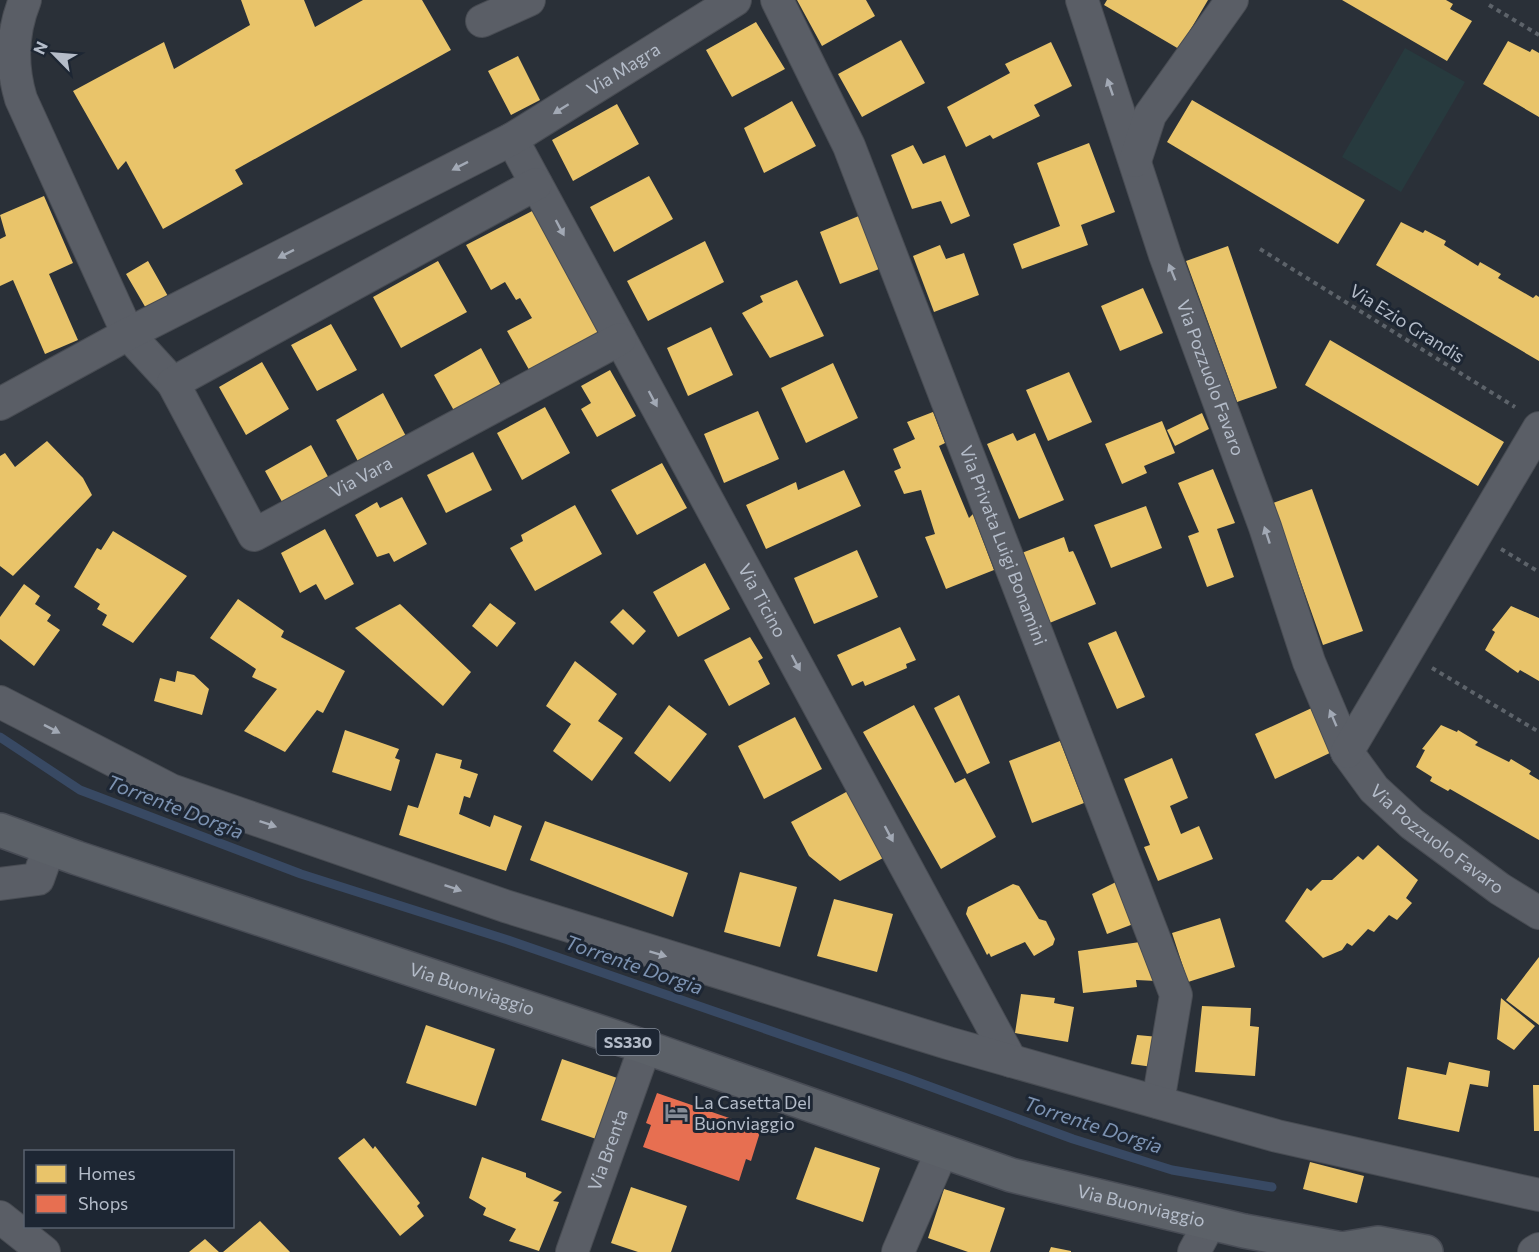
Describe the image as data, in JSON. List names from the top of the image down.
{
  "streets": {
    "main road": ["Via Buonviaggio", "SS330"],
    "street": [
      "Via Magra",
      "Via Pozzuolo Favaro",
      "Via Vara",
      "Via Privata Luigi Bonamini",
      "Via Ticino",
      "Via Brenta"
    ],
    "path": ["Via Ezio Grandis"]
  },
  "crossings": [
    ["Via Magra", "Via Ticino"],
    ["Via Vara", "Via Ticino"],
    ["Via Buonviaggio", "Via Brenta"]
  ],
  "one_way": ["Via Magra", "Via Pozzuolo Favaro", "Via Ticino"],
  "water": ["Torrente Dorgia"],
  "places": {
    "hotel": ["La Casetta Del Buonviaggio"]
  },
  "legend": ["Homes", "Shops"],
  "north": "top left"
}
